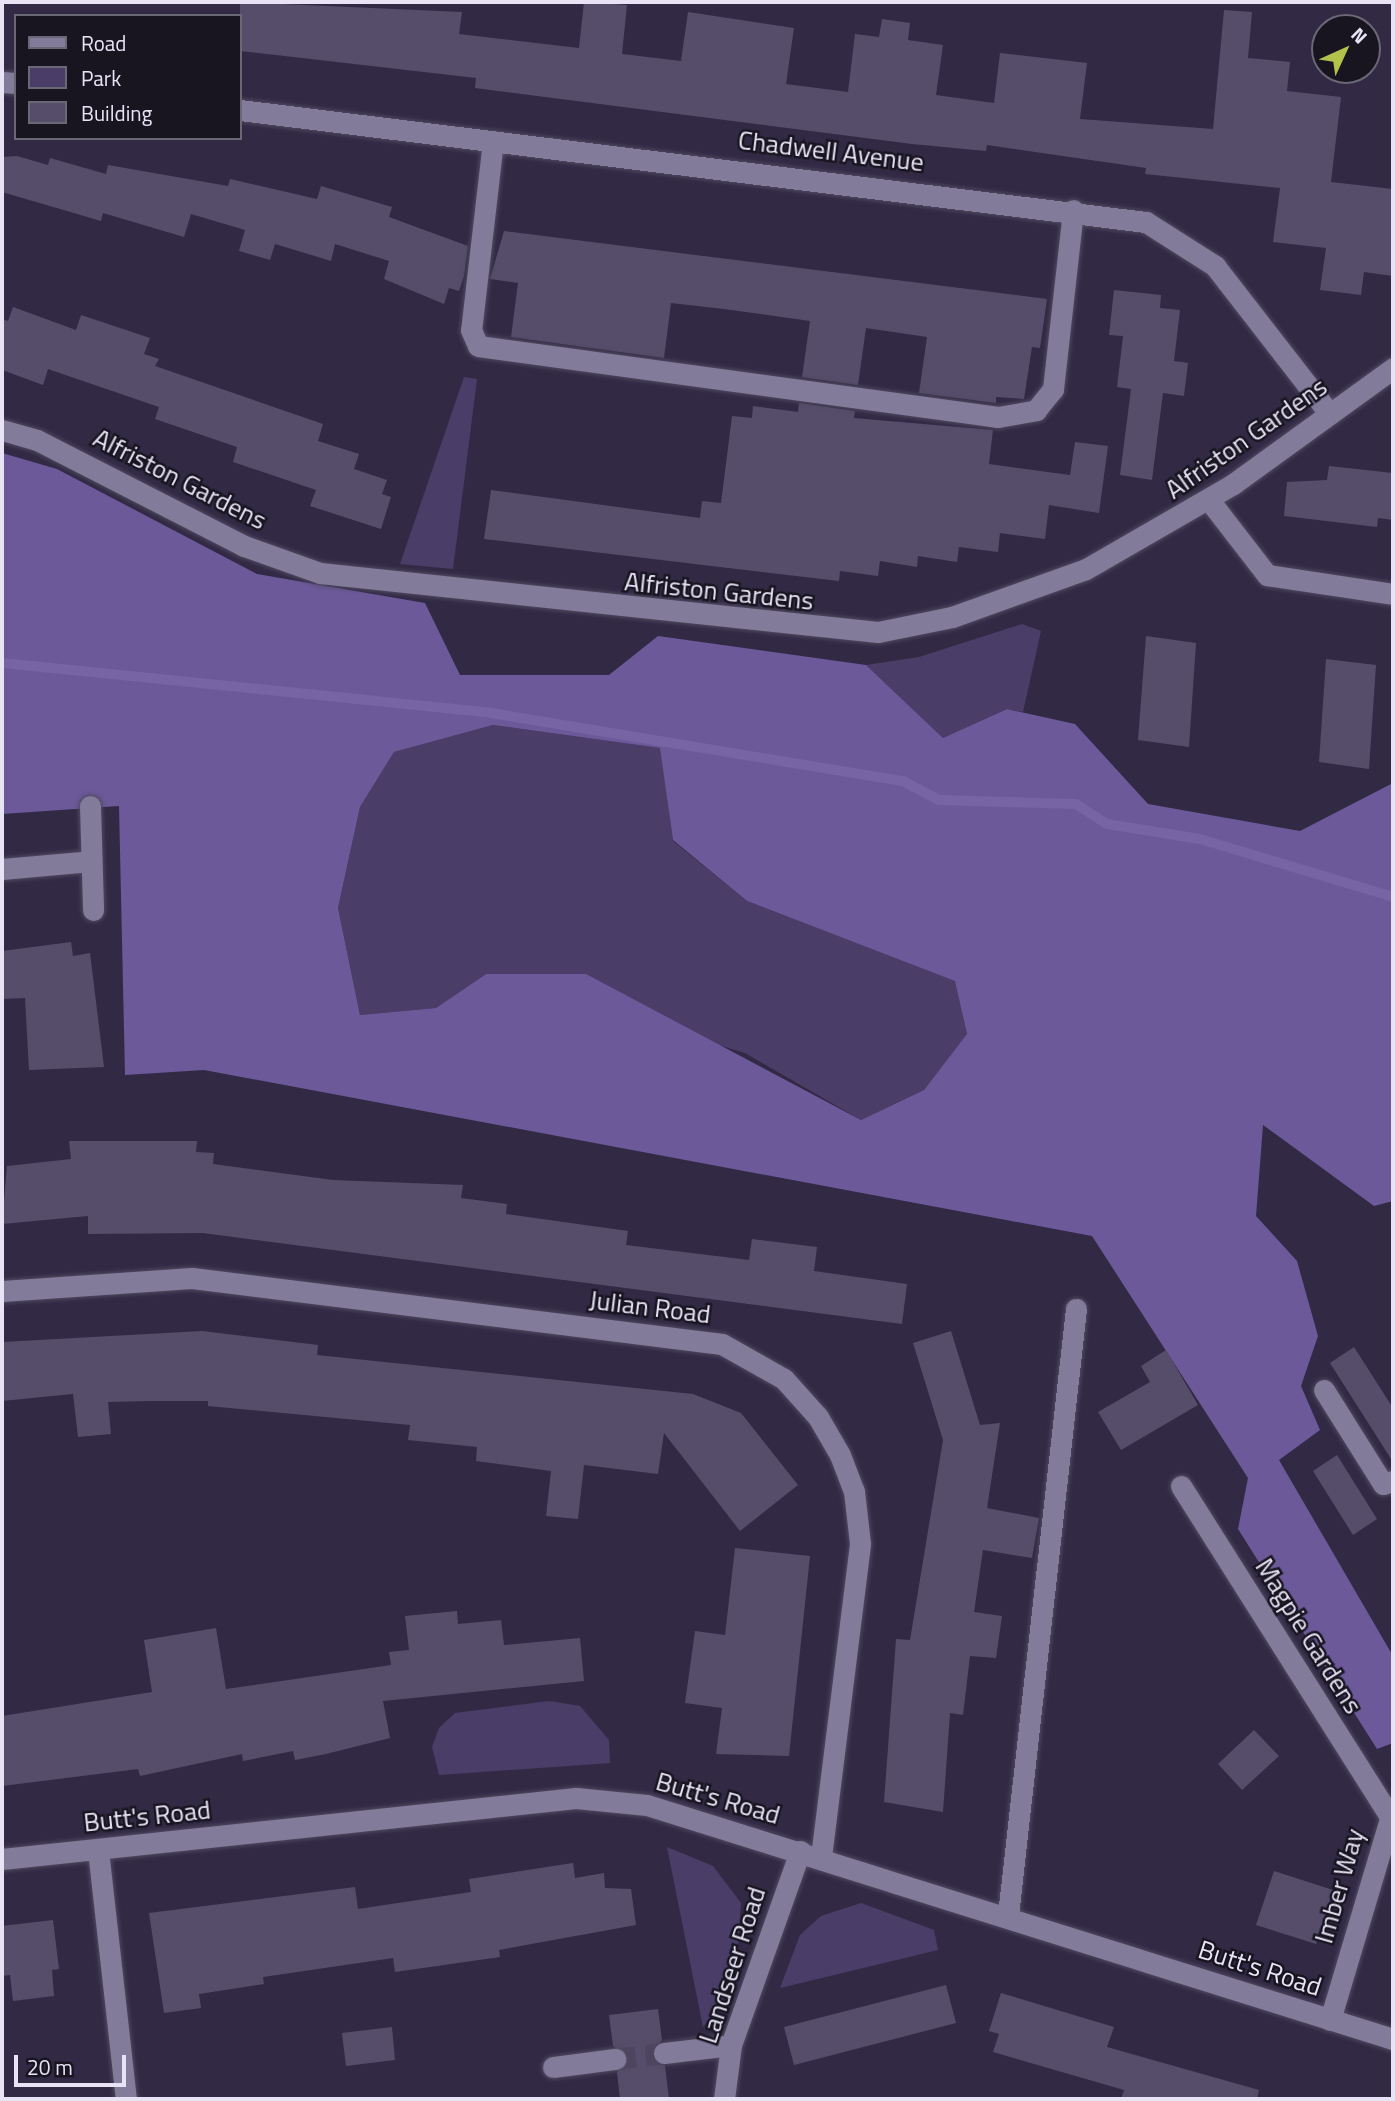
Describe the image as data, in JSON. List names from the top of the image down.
{
  "streets": {
    "street": [
      "Chadwell Avenue",
      "Alfriston Gardens",
      "Julian Road",
      "Magpie Gardens",
      "Butt's Road",
      "Imber Way",
      "Landseer Road"
    ]
  },
  "crossings": [
    ["Chadwell Avenue", "Alfriston Gardens"],
    ["Julian Road", "Butt's Road"],
    ["Julian Road", "Landseer Road"],
    ["Magpie Gardens", "Imber Way"],
    ["Butt's Road", "Imber Way"],
    ["Butt's Road", "Landseer Road"]
  ],
  "legend": ["Road", "Park", "Building"],
  "scale_bar": "20 m",
  "north": "top right"
}
